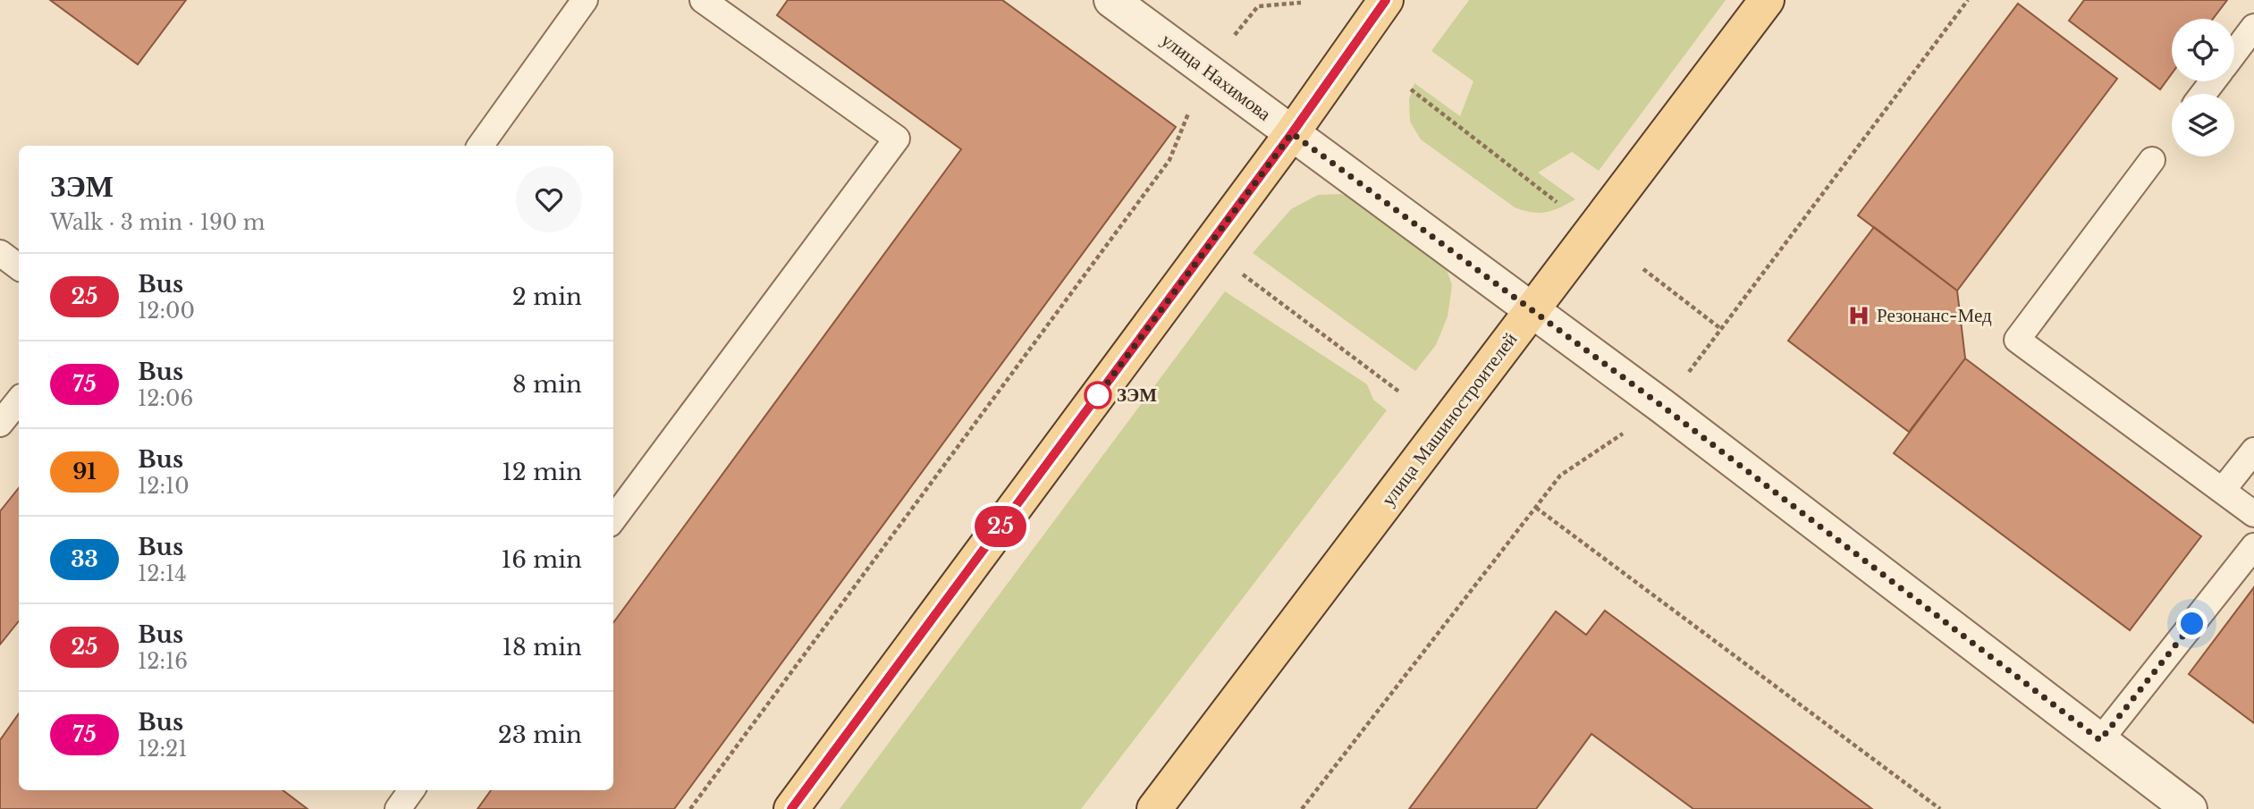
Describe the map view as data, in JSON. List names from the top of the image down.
{
  "streets": {
    "main road": ["улица Машиностроителей"],
    "street": ["улица Нахимова"]
  },
  "crossings": [
    ["улица Нахимова", "улица Машиностроителей"]
  ],
  "places": {
    "hospital": ["Резонанс-Мед"],
    "other": ["ЗЭМ"]
  },
  "lines": ["bus line 25"],
  "page": {
    "on_map": "25",
    "heading": ["ЗЭМ", "Walk · 3 min · 190 m"],
    "list": [
      {
        "mark": "25",
        "name": "Bus",
        "note": "12:00",
        "value": "2 min"
      },
      {
        "mark": "75",
        "name": "Bus",
        "note": "12:06",
        "value": "8 min"
      },
      {
        "mark": "91",
        "name": "Bus",
        "note": "12:10",
        "value": "12 min"
      },
      {
        "mark": "33",
        "name": "Bus",
        "note": "12:14",
        "value": "16 min"
      },
      {
        "mark": "25",
        "name": "Bus",
        "note": "12:16",
        "value": "18 min"
      },
      {
        "mark": "75",
        "name": "Bus",
        "note": "12:21",
        "value": "23 min"
      }
    ]
  }
}
